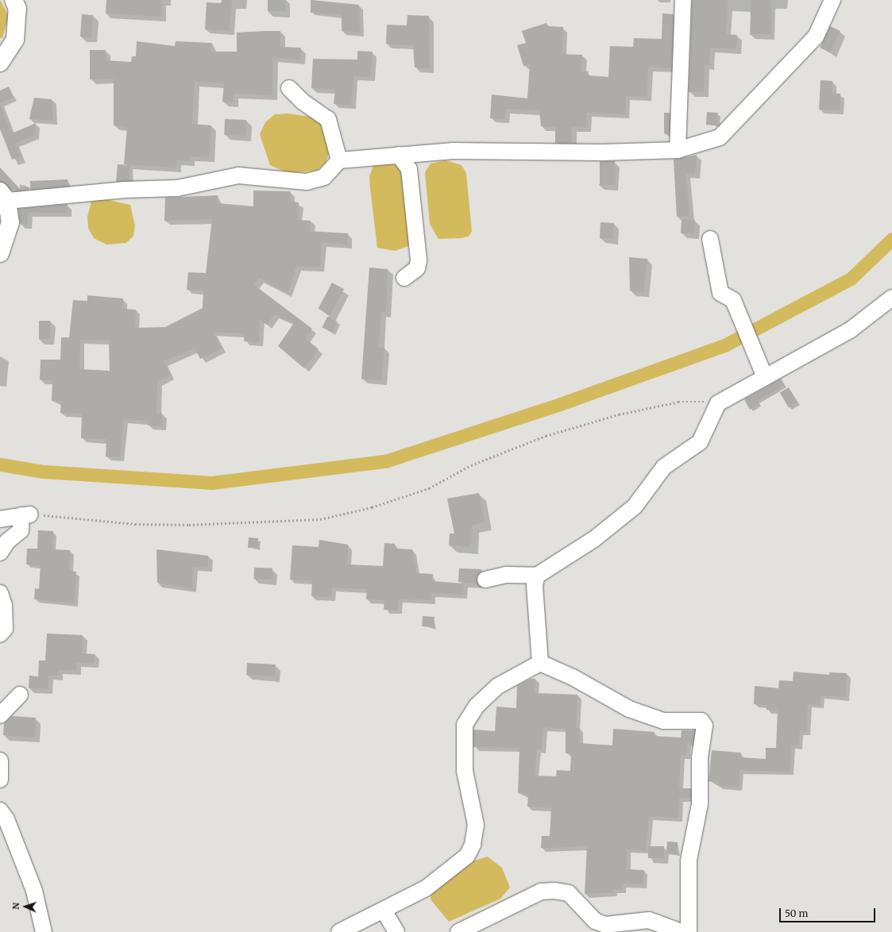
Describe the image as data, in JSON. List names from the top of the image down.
{
  "scale_bar": "50 m",
  "north": "left"
}
